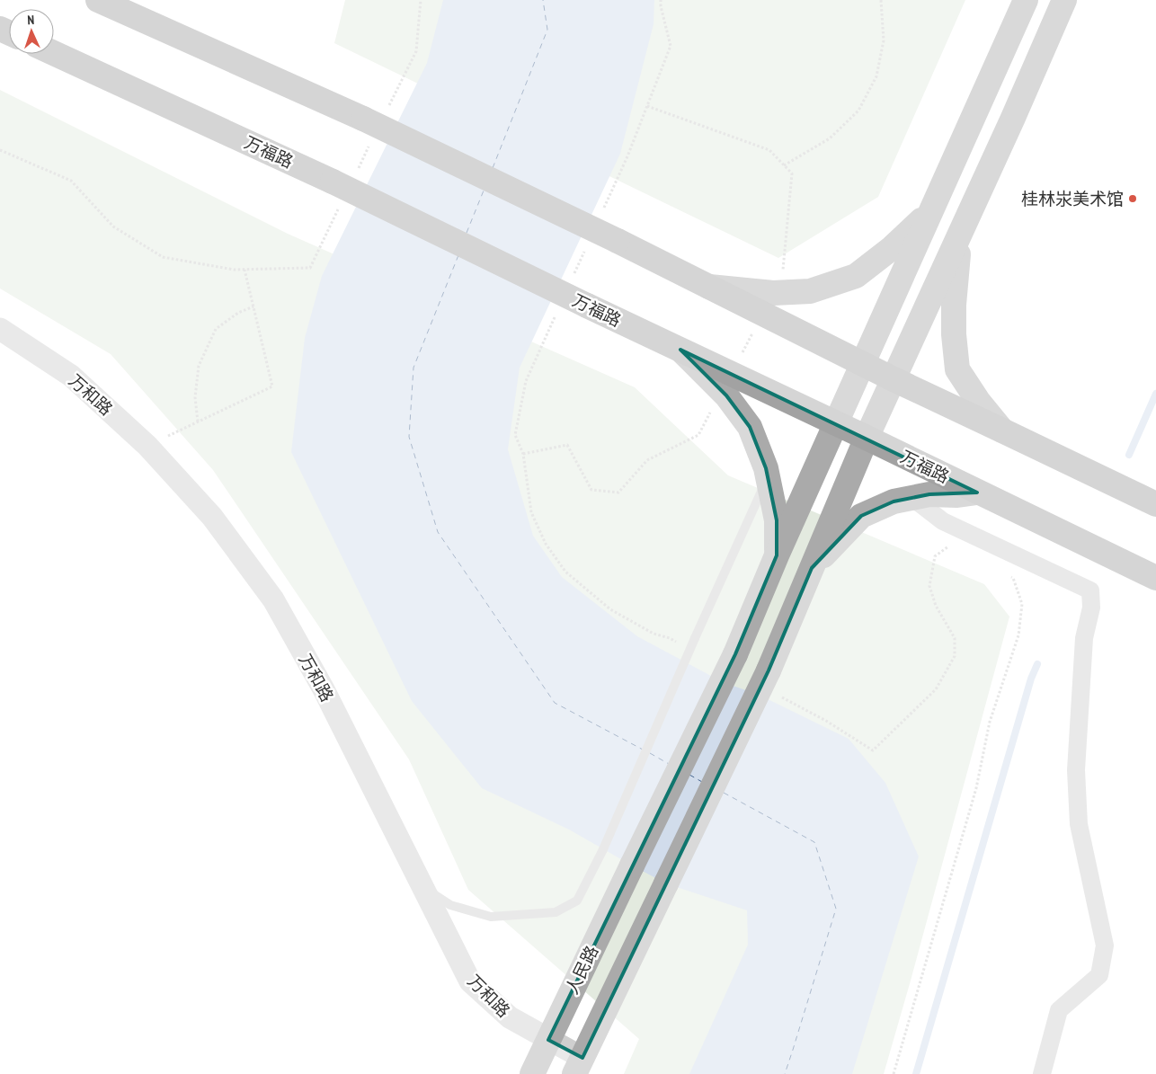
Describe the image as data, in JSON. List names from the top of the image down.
{
  "streets": {
    "highway": ["万福路"],
    "main road": ["人民路"],
    "street": ["万和路"]
  },
  "crossings": [
    ["万福路", "人民路"],
    ["万和路", "人民路"]
  ],
  "places": ["桂林汖美术馆"],
  "north": "top"
}
